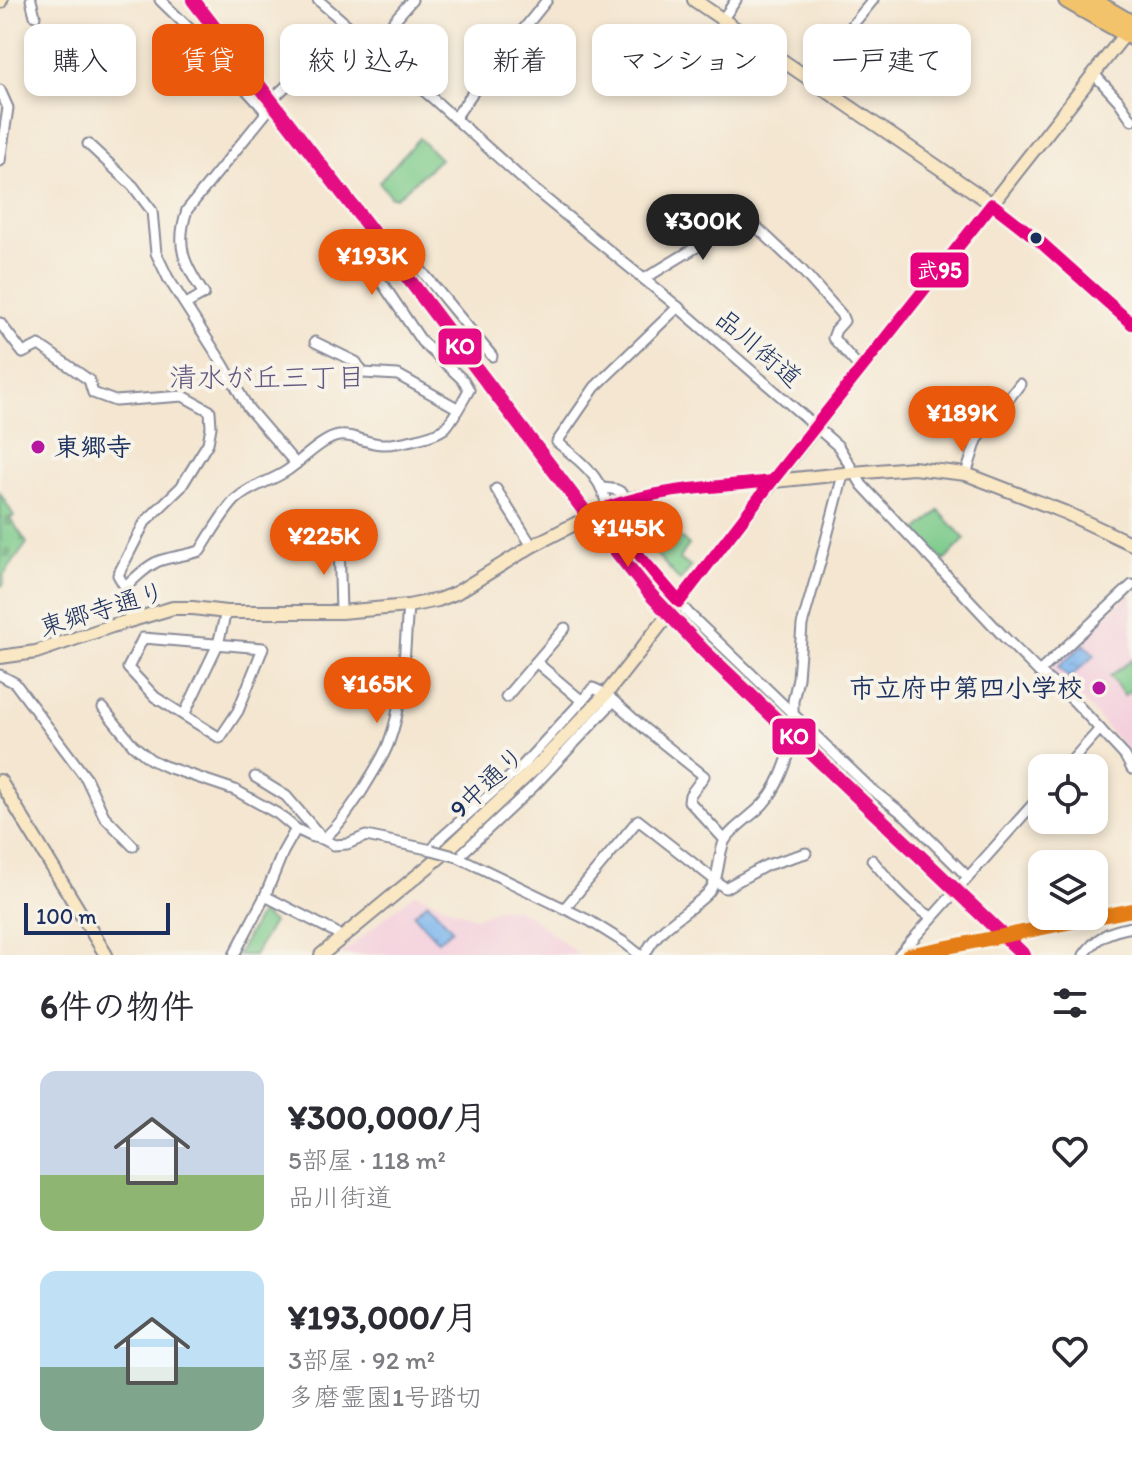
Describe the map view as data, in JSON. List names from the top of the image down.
{
  "streets": {
    "street": ["品川街道", "東郷寺通り", "9中通り"]
  },
  "districts": ["清水が丘三丁目"],
  "places": ["東郷寺", "市立府中第四小学校"],
  "lines": ["transit line KO", "transit line 武95"],
  "scale_bar": "100 m",
  "page": {
    "chip": [
      "購入",
      "賃貸",
      "絞り込み",
      "新着",
      "マンション",
      "一戸建て"
    ],
    "price": [
      "¥300K",
      "¥193K",
      "¥189K",
      "¥145K",
      "¥225K",
      "¥165K"
    ],
    "scale": "100 m",
    "heading": "6件の物件",
    "list": [
      {
        "name": "¥300,000/月",
        "note": "5部屋 · 118 m² · 品川街道"
      },
      {
        "name": "¥193,000/月",
        "note": "3部屋 · 92 m² · 多磨霊園1号踏切"
      }
    ]
  }
}
